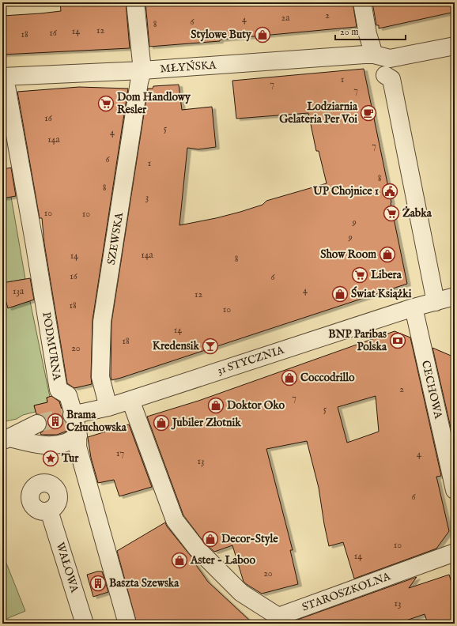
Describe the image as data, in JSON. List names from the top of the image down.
{
  "streets": {
    "street": [
      "MŁYŃSKA",
      "SZEWSKA",
      "PODMURNA",
      "31 STYCZNIA",
      "CECHOWA",
      "WAŁOWA",
      "STAROSZKOLNA"
    ]
  },
  "crossings": [
    ["MŁYŃSKA", "SZEWSKA"],
    ["MŁYŃSKA", "PODMURNA"],
    ["SZEWSKA", "31 STYCZNIA"],
    ["PODMURNA", "31 STYCZNIA"],
    ["31 STYCZNIA", "CECHOWA"],
    ["31 STYCZNIA", "STAROSZKOLNA"]
  ],
  "places": {
    "shop": [
      "Stylowe Buty",
      "Show Room",
      "Świat Książki",
      "Coccodrillo",
      "Doktor Oko",
      "Jubiler Złotnik",
      "Decor-Style",
      "Aster - Laboo"
    ],
    "supermarket": ["Dom Handlowy Resler", "Żabka", "Libera"],
    "cafe": ["Lodziarnia Gelateria Per Voi"],
    "public building": ["UP Chojnice 1"],
    "bank": ["BNP Paribas Polska"],
    "bar": ["Kredensik"],
    "building": ["Brama Człuchowska", "Baszta Szewska"],
    "place": ["Tur"]
  },
  "house_numbers": [
    "2",
    "2a",
    "4",
    "6",
    "8",
    "12",
    "14",
    "16",
    "18",
    "1",
    "7",
    "7",
    "16",
    "5",
    "4",
    "14a",
    "7",
    "6",
    "1",
    "8",
    "8",
    "3",
    "10",
    "10",
    "9",
    "9",
    "14a",
    "14",
    "8",
    "16",
    "6",
    "4",
    "13a",
    "12",
    "18",
    "10",
    "14",
    "18",
    "20",
    "2",
    "7",
    "5",
    "17",
    "4",
    "13",
    "6",
    "10",
    "14",
    "20",
    "13"
  ],
  "scale_bar": "20 m"
}
